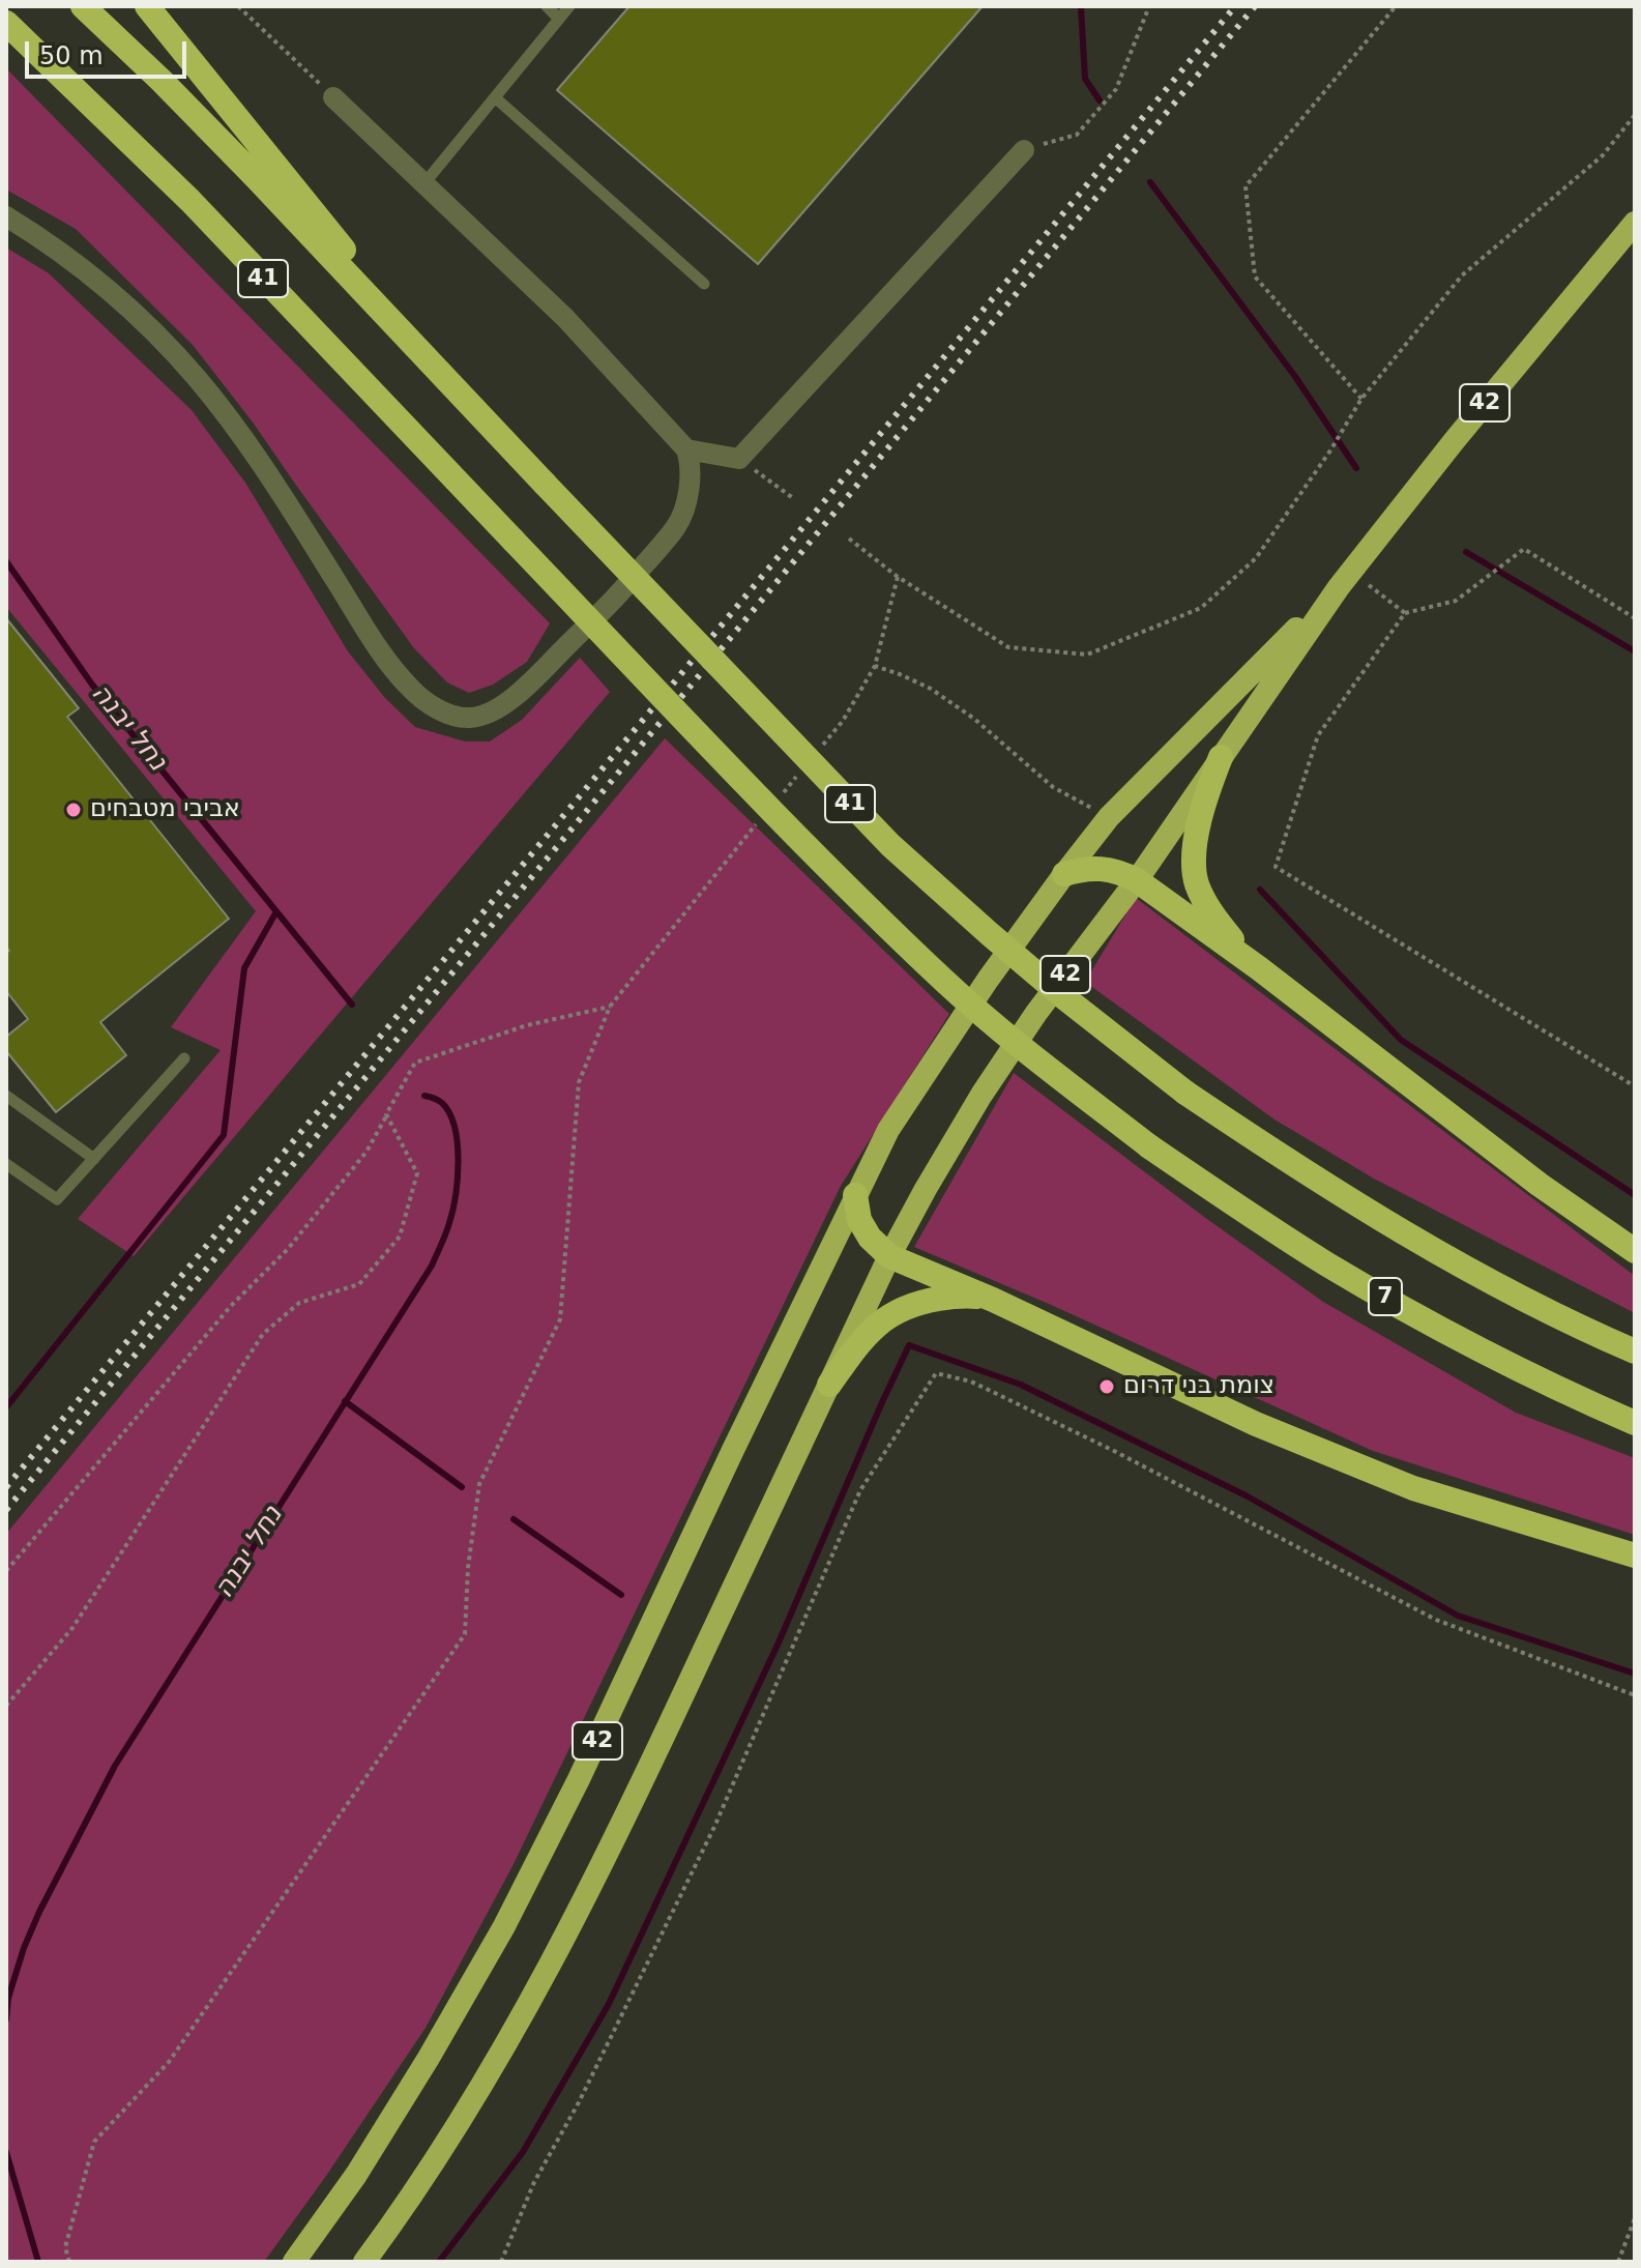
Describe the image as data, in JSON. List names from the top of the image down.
{
  "streets": {
    "highway": ["41", "42", "7"]
  },
  "crossings": [
    ["41", "7"]
  ],
  "water": ["נחל יבנה"],
  "places": ["אביבי מטבחים", "צומת בני דרום"],
  "scale_bar": "50 m"
}
